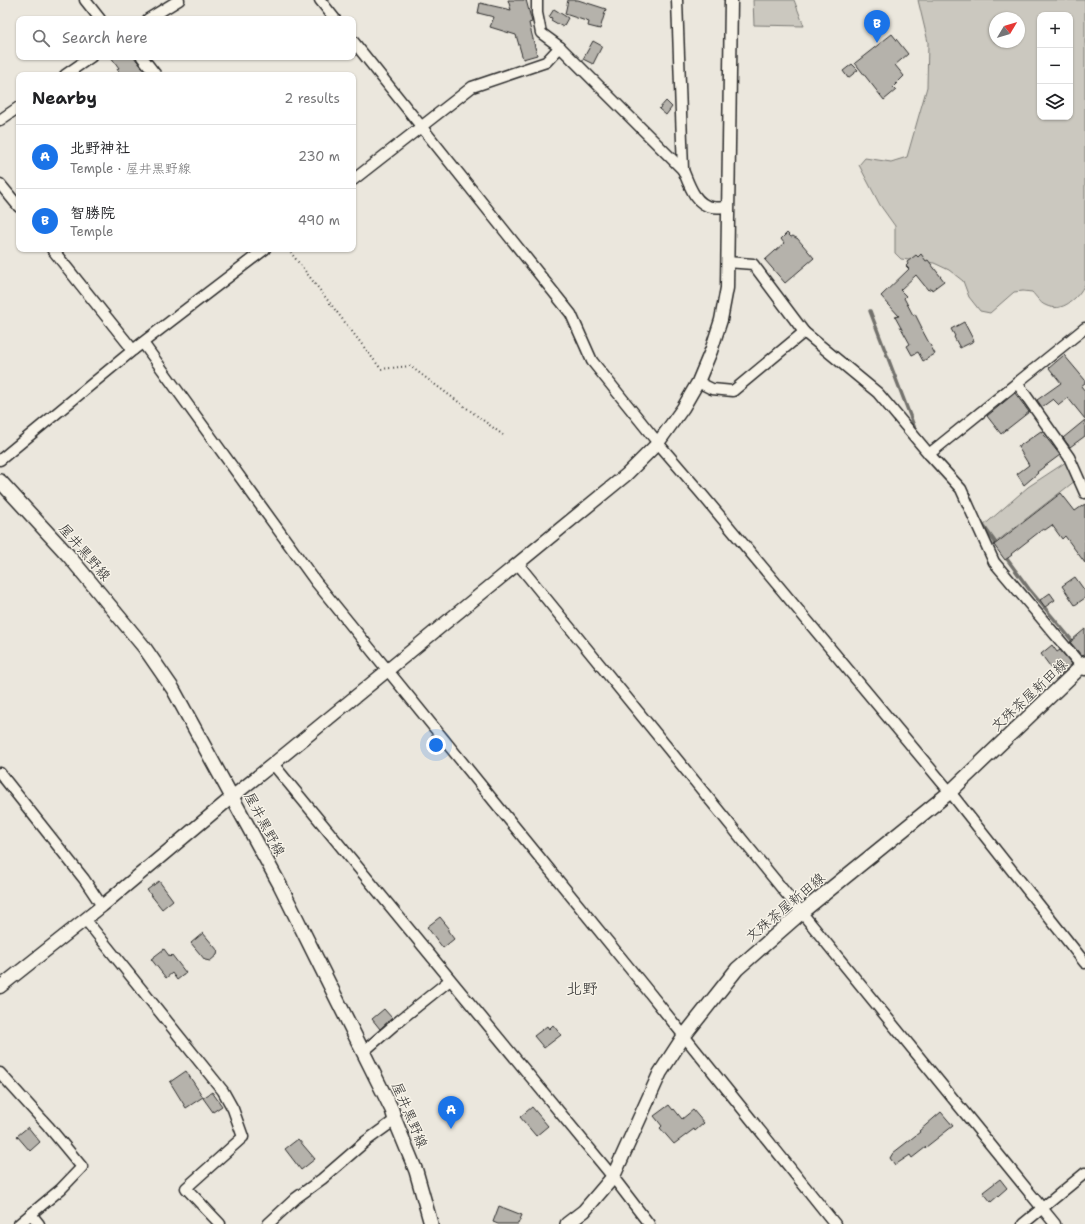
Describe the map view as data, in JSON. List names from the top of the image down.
{
  "streets": {
    "main road": ["屋井黒野線", "文殊茶屋新田線"]
  },
  "districts": ["北野"],
  "north": "top right",
  "page": {
    "pins": ["B", "A"],
    "map_buttons": ["+", "−"],
    "search": "Search here",
    "heading": ["Nearby", "2 results"],
    "list": [
      {
        "mark": "A",
        "name": "北野神社",
        "note": "Temple · 屋井黒野線",
        "value": "230 m"
      },
      {
        "mark": "B",
        "name": "智勝院",
        "note": "Temple",
        "value": "490 m"
      }
    ]
  }
}
